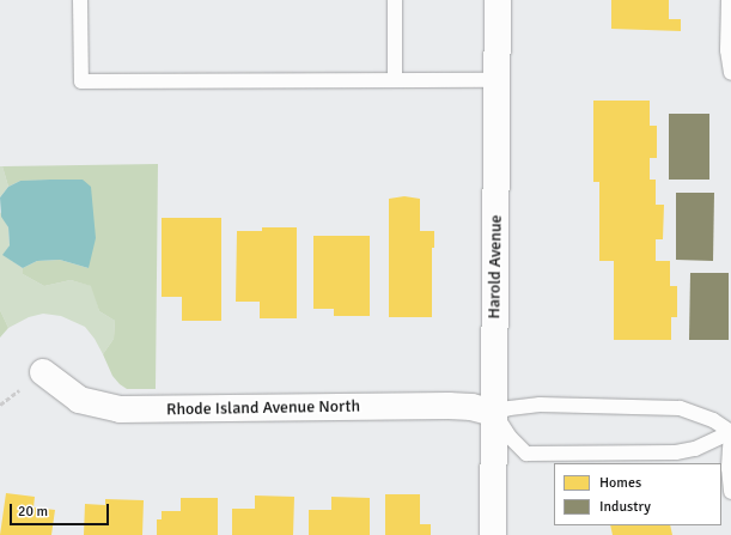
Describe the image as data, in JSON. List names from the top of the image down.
{
  "streets": {
    "street": ["Harold Avenue", "Rhode Island Avenue North"]
  },
  "crossings": [
    ["Harold Avenue", "Rhode Island Avenue North"]
  ],
  "legend": ["Homes", "Industry"],
  "scale_bar": "20 m"
}
